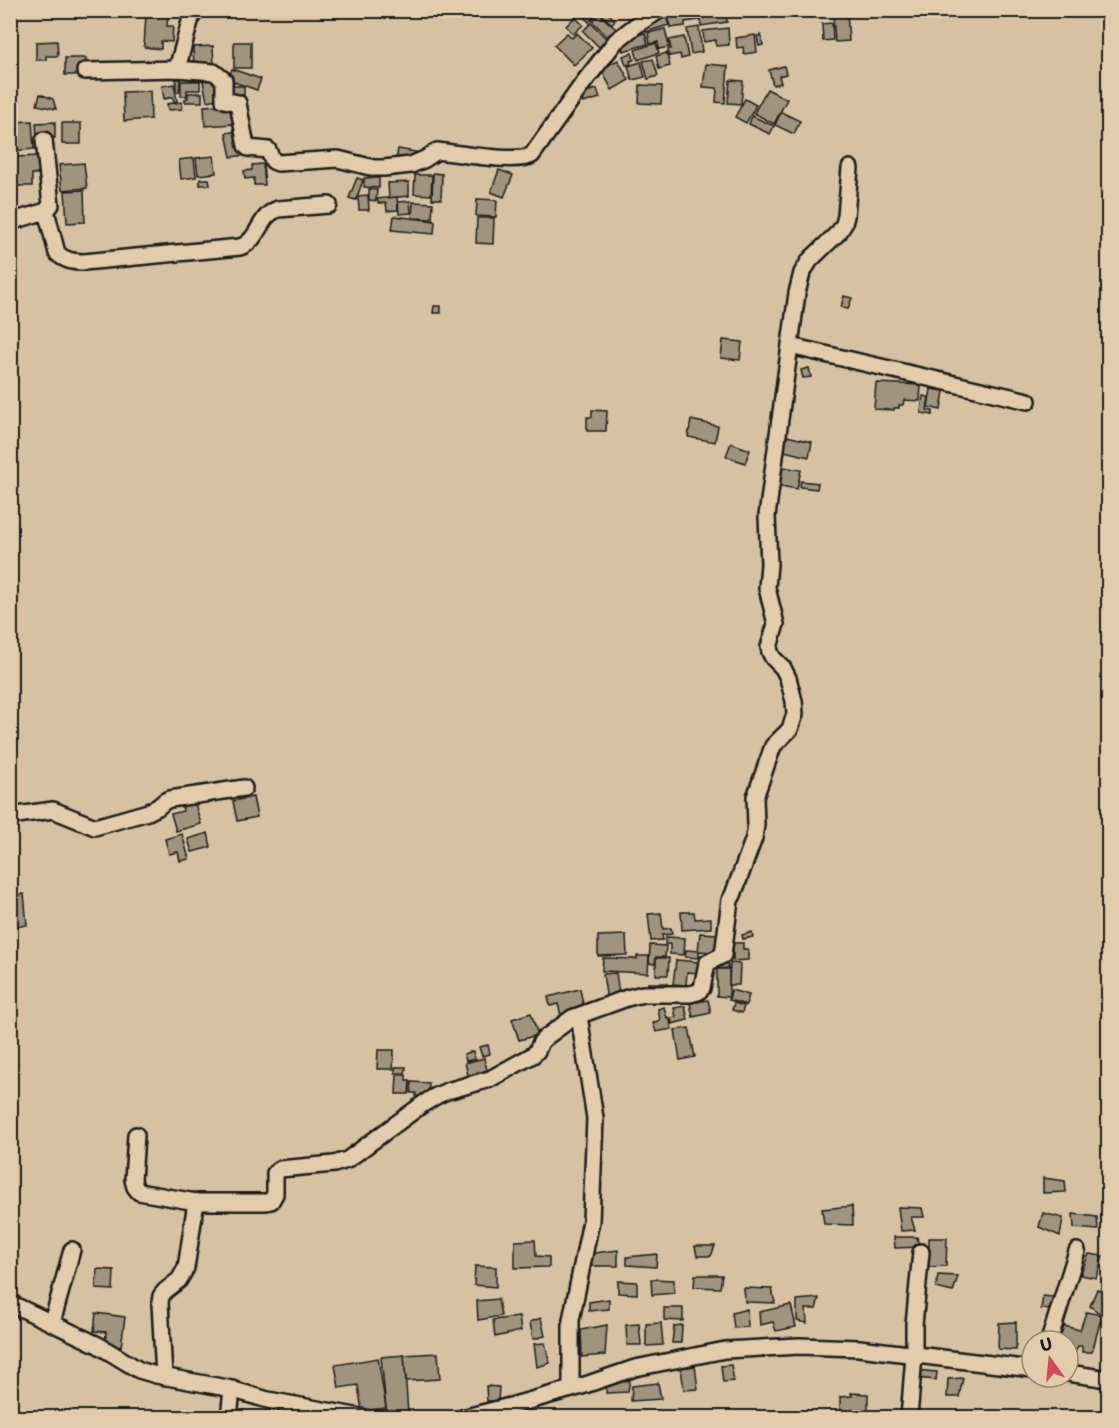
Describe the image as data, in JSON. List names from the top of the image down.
{
  "north": "top"
}
